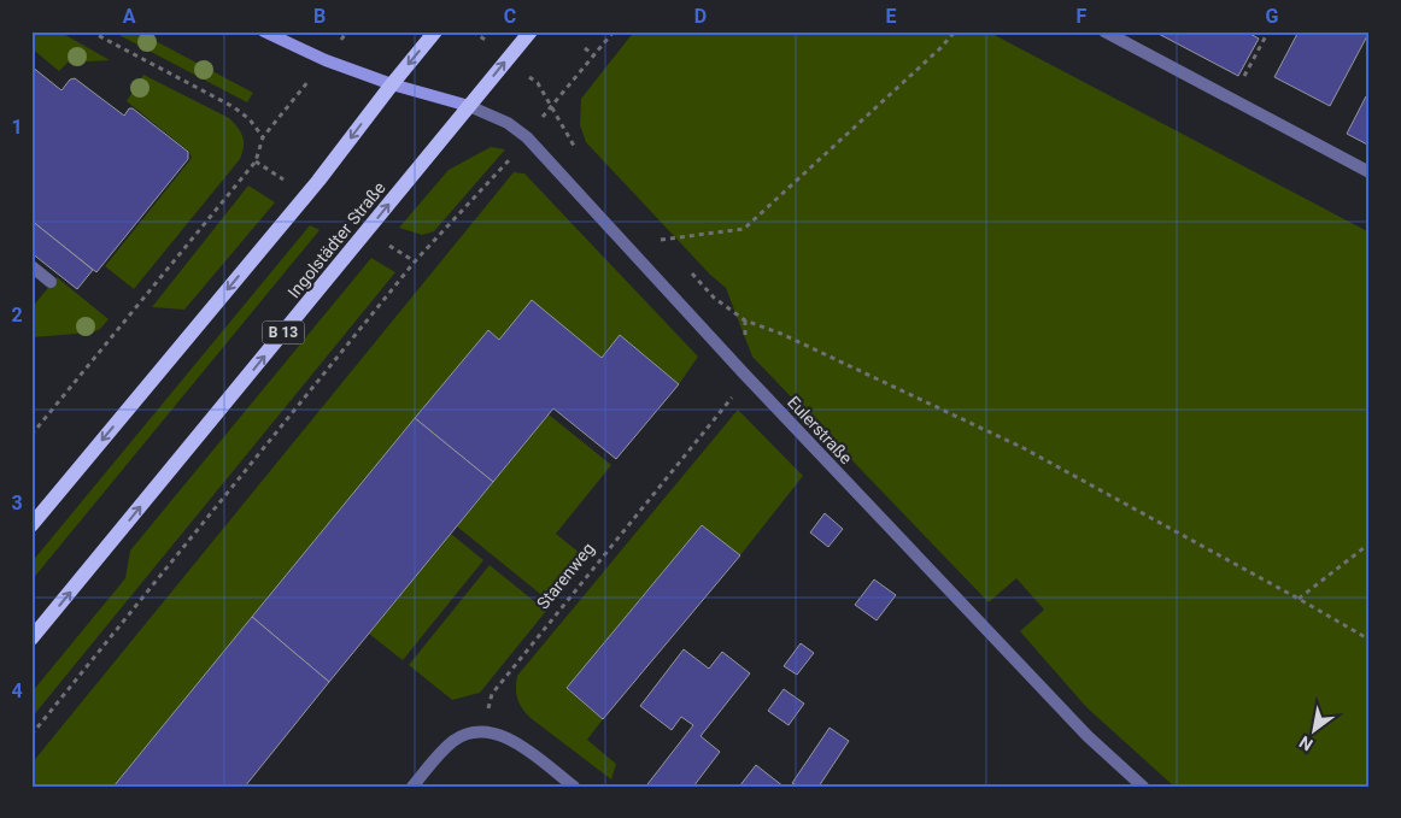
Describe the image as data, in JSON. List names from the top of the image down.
{
  "streets": {
    "main road": ["Ingolstädter Straße", "B 13"],
    "street": ["Eulerstraße"],
    "path": ["Starenweg"]
  },
  "crossings": [
    ["Ingolstädter Straße", "Eulerstraße"],
    ["Eulerstraße", "Starenweg"]
  ],
  "north": "bottom left",
  "grid": {
    "columns": [
      "A",
      "B",
      "C",
      "D",
      "E",
      "F",
      "G"
    ],
    "rows": [
      "1",
      "2",
      "3",
      "4"
    ]
  }
}
